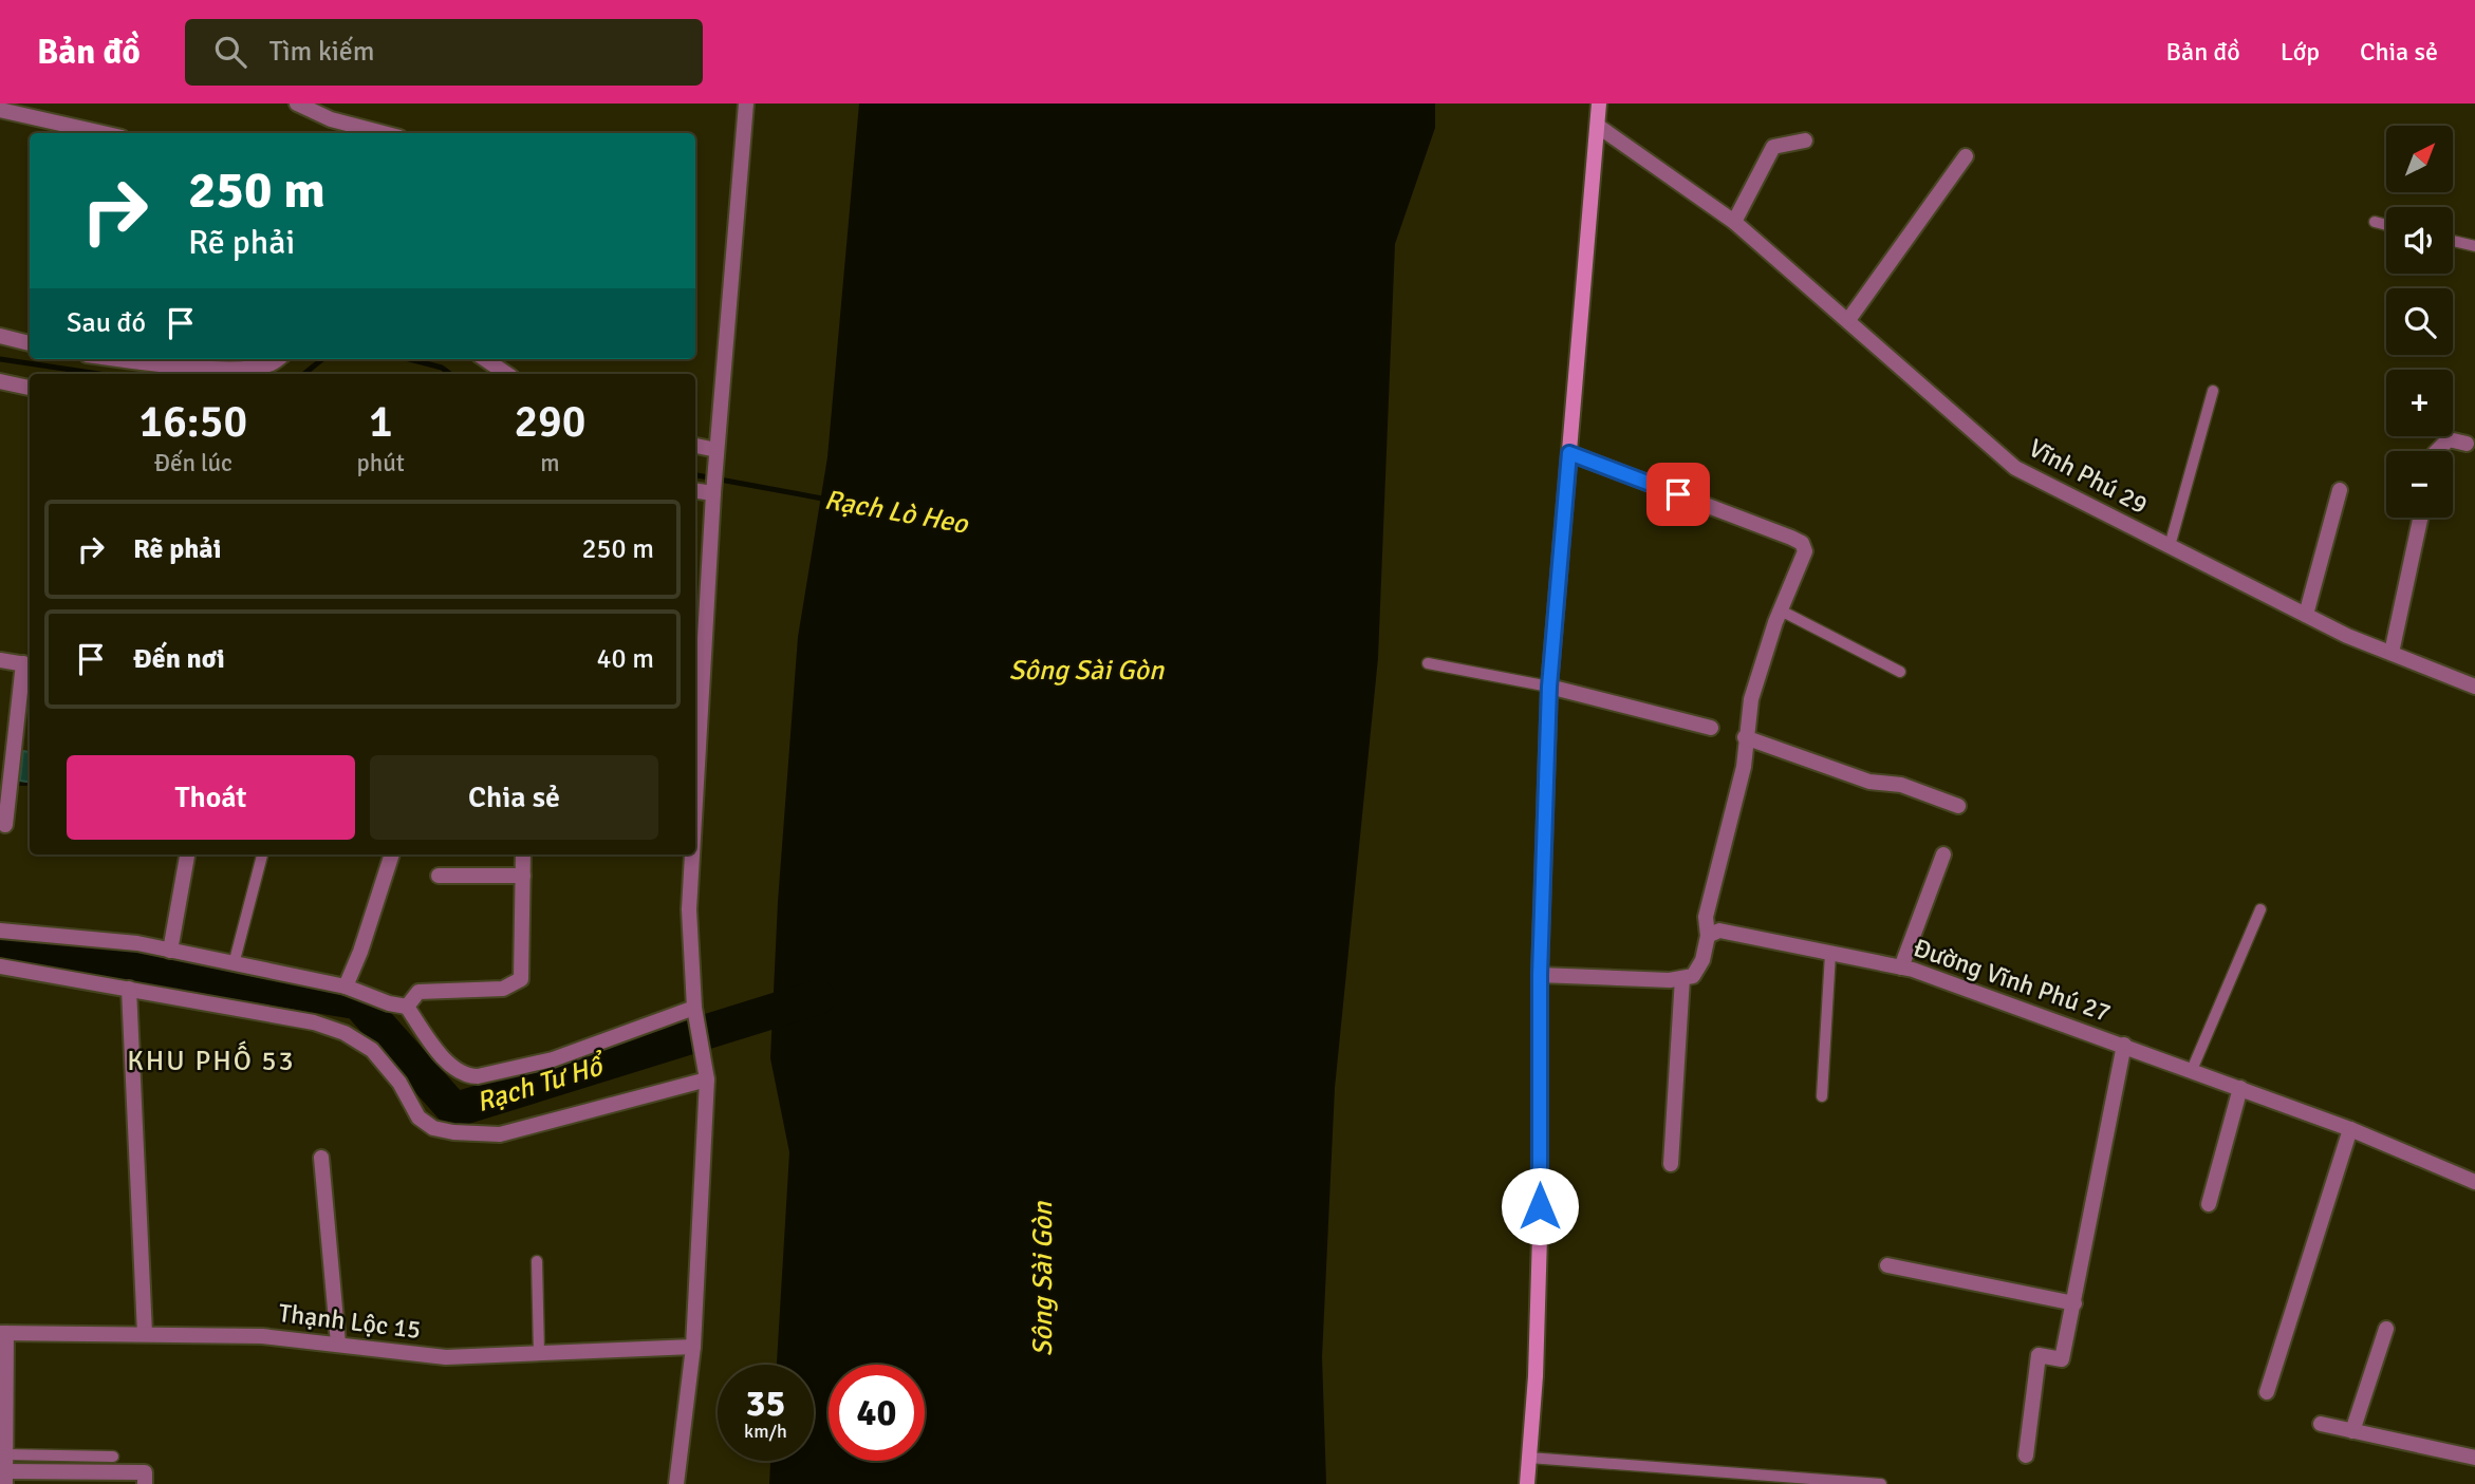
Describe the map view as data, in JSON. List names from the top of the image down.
{
  "streets": {
    "street": ["Vĩnh Phú 29", "Đường Vĩnh Phú 27", "Thạnh Lộc 15"]
  },
  "districts": ["KHU PHỐ 53"],
  "water": ["Rạch Lò Heo", "Sông Sài Gòn", "Rạch Tư Hổ"],
  "north": "top right",
  "page": {
    "header": "Bản đồ",
    "search": "Tìm kiếm",
    "nav": ["Bản đồ", "Lớp", "Chia sẻ"],
    "map_buttons": ["+", "−"],
    "turn": ["250 m", "Rẽ phải"],
    "then": "Sau đó",
    "eta": [
      "16:50",
      "Đến lúc",
      "1",
      "phút",
      "290",
      "m"
    ],
    "list": [
      {
        "name": "Rẽ phải",
        "value": "250 m"
      },
      {
        "name": "Đến nơi",
        "value": "40 m"
      }
    ],
    "buttons": ["Thoát", "Chia sẻ"],
    "speed": "35 km/h",
    "limit": "40"
  }
}
